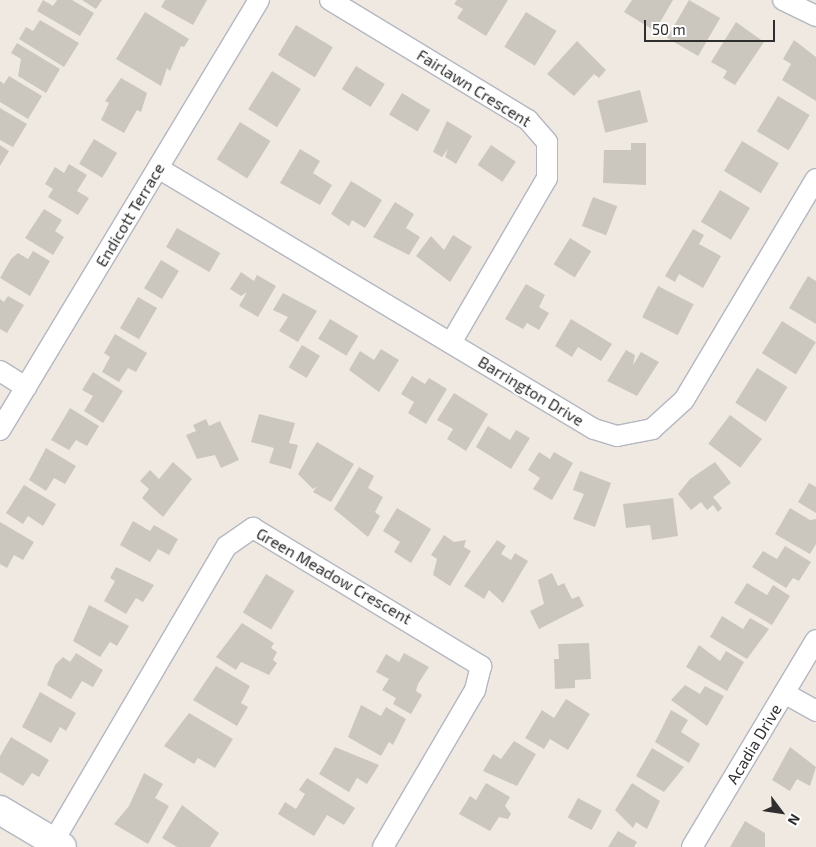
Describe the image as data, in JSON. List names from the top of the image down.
{
  "streets": {
    "street": [
      "Fairlawn Crescent",
      "Endicott Terrace",
      "Barrington Drive",
      "Green Meadow Crescent",
      "Acadia Drive"
    ]
  },
  "crossings": [
    ["Fairlawn Crescent", "Barrington Drive"],
    ["Endicott Terrace", "Barrington Drive"]
  ],
  "scale_bar": "50 m",
  "north": "bottom right"
}
